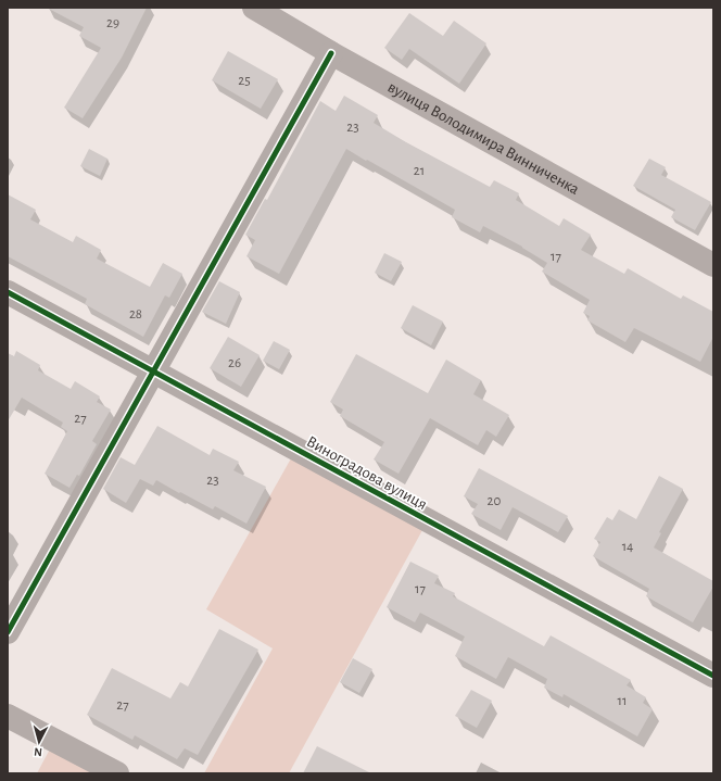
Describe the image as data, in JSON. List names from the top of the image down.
{
  "streets": {
    "street": ["вулиця Володимира Винниченка", "Виноградова вулиця"]
  },
  "house_numbers": [
    "29",
    "25",
    "23",
    "21",
    "17",
    "28",
    "26",
    "27",
    "23",
    "20",
    "14",
    "17",
    "11",
    "27"
  ],
  "north": "bottom"
}
